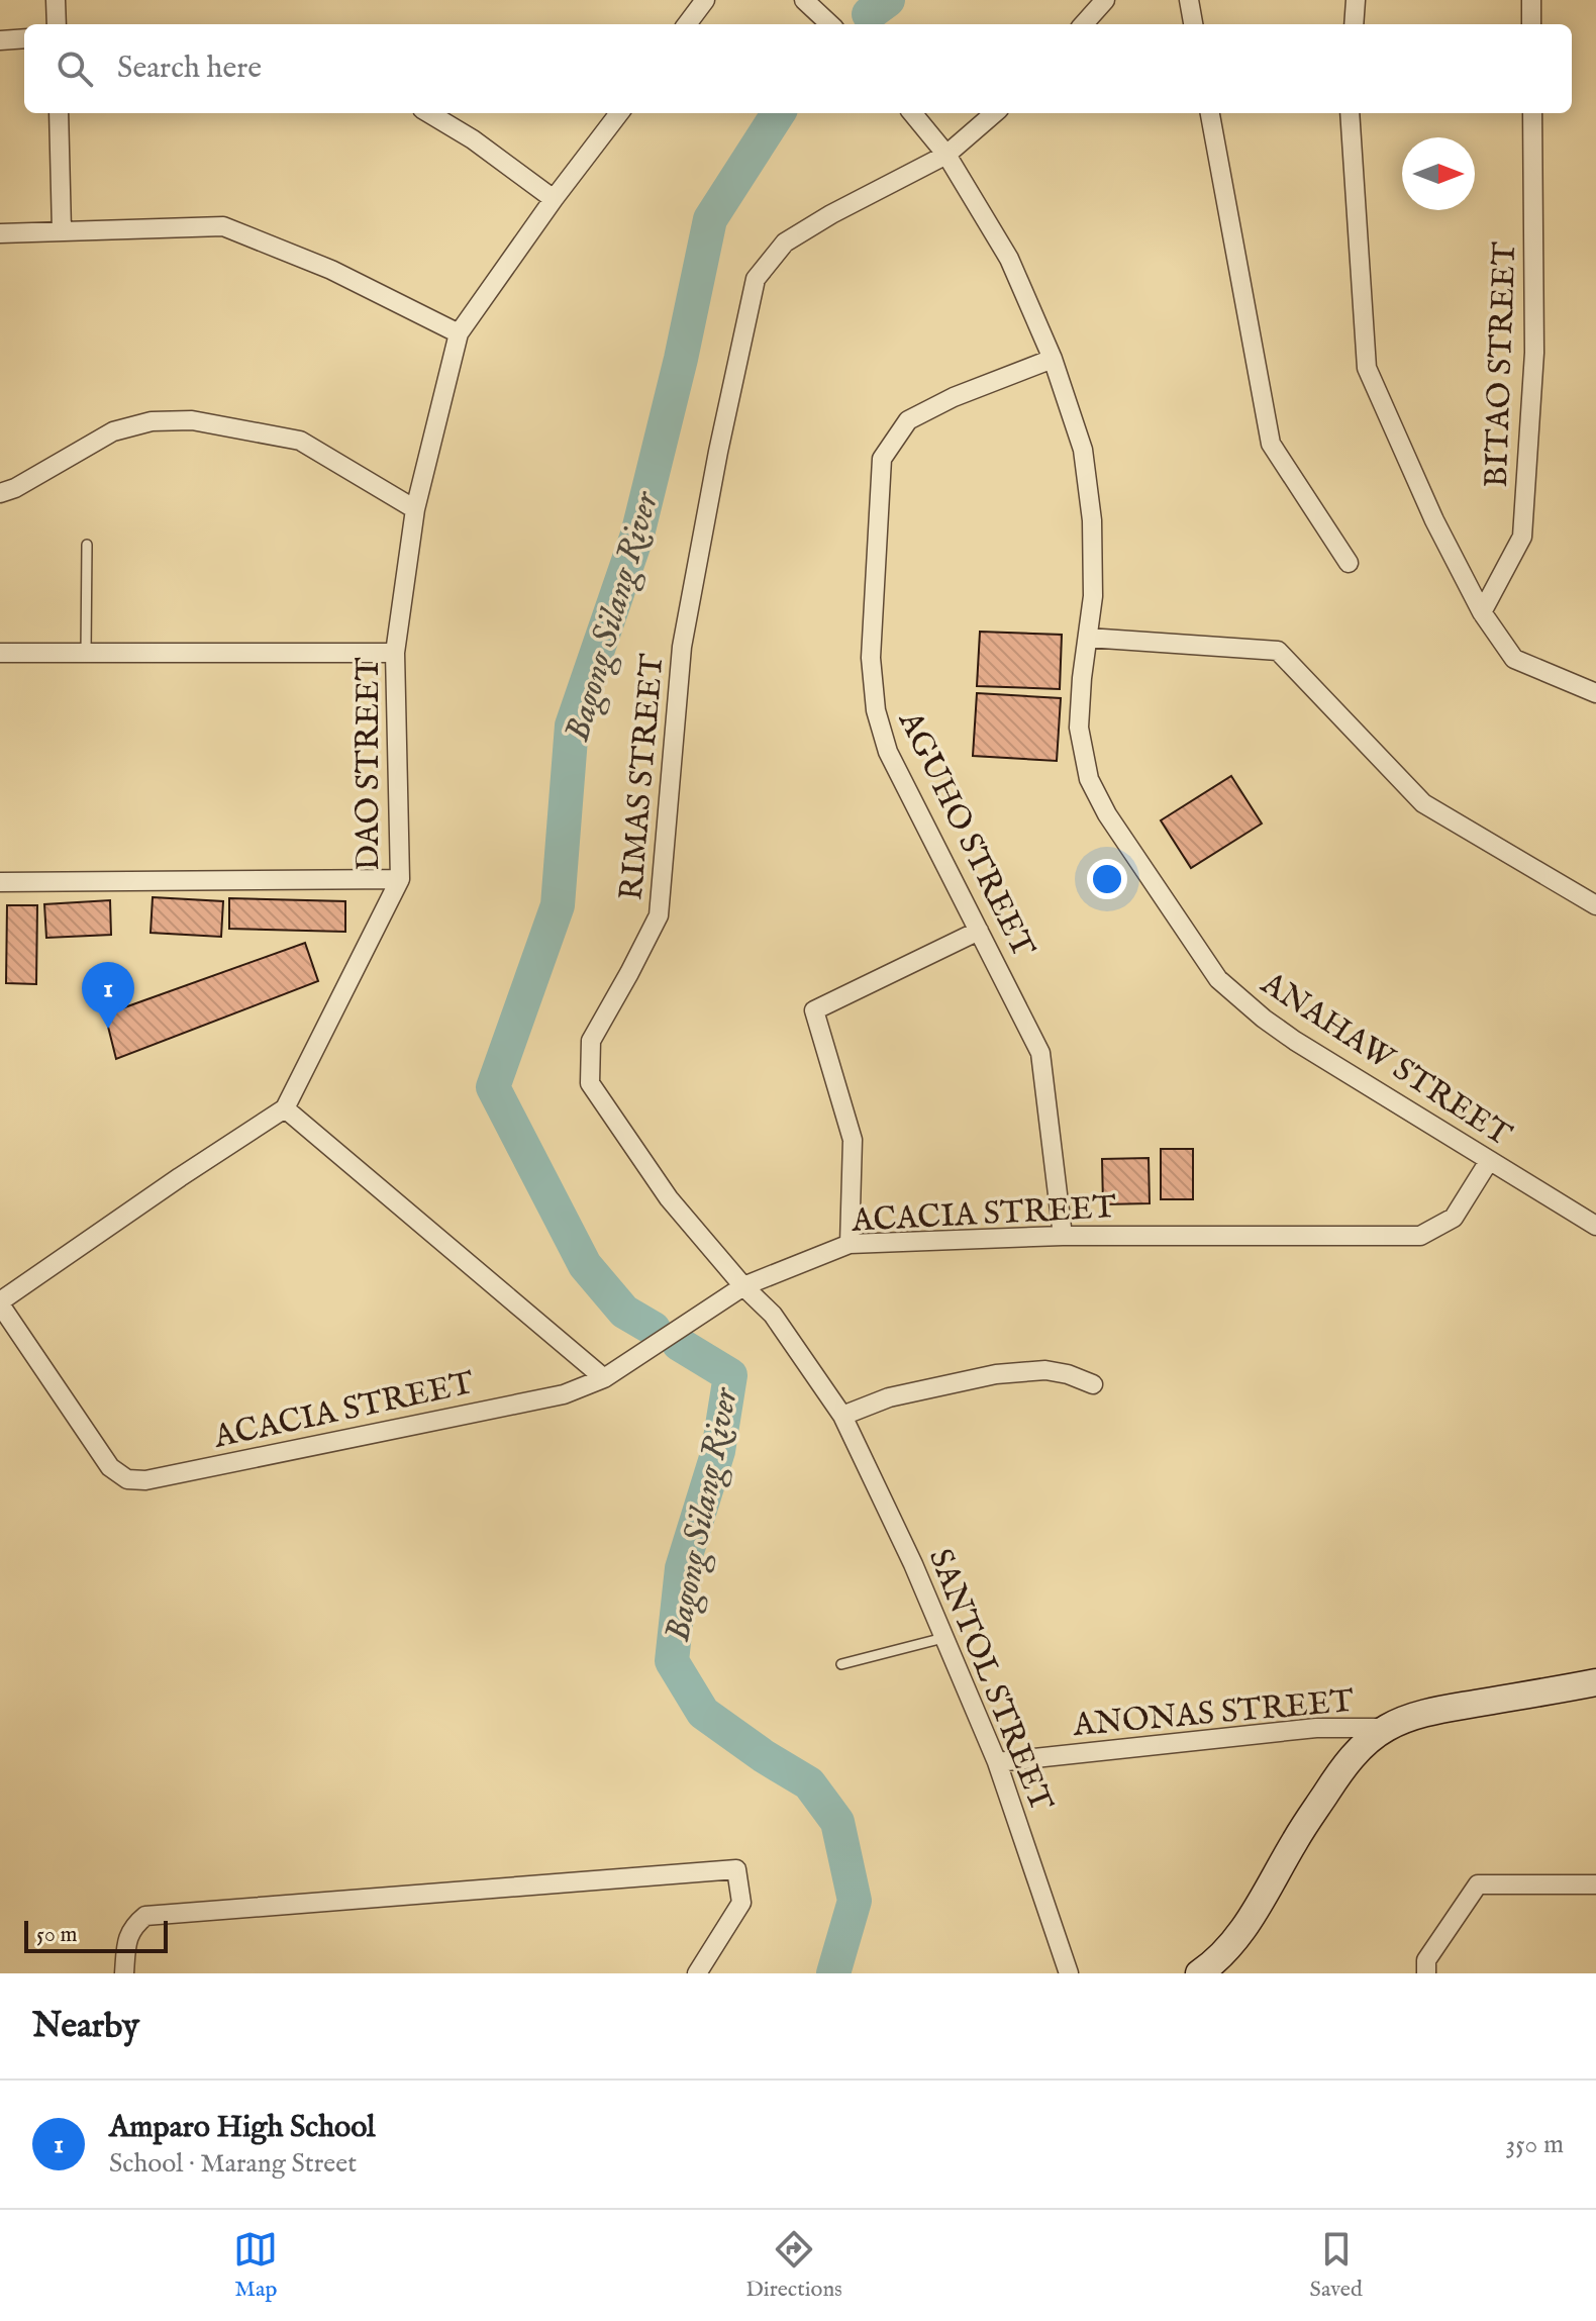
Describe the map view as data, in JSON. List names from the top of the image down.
{
  "streets": {
    "street": [
      "BITAO STREET",
      "DAO STREET",
      "RIMAS STREET",
      "AGUHO STREET",
      "ANAHAW STREET",
      "ACACIA STREET",
      "SANTOL STREET",
      "ANONAS STREET"
    ]
  },
  "crossings": [
    ["RIMAS STREET", "ANAHAW STREET"],
    ["RIMAS STREET", "ACACIA STREET"],
    ["RIMAS STREET", "SANTOL STREET"],
    ["AGUHO STREET", "ANAHAW STREET"],
    ["AGUHO STREET", "ACACIA STREET"],
    ["ANAHAW STREET", "ACACIA STREET"],
    ["SANTOL STREET", "ANONAS STREET"]
  ],
  "water": ["Bagong Silang River"],
  "scale_bar": "50 m",
  "north": "right",
  "page": {
    "search": "Search here",
    "pins": "1",
    "scale": "50 m",
    "heading": "Nearby",
    "list": [
      {
        "mark": "1",
        "name": "Amparo High School",
        "note": "School · Marang Street",
        "value": "350 m"
      }
    ],
    "nav": ["Map", "Directions", "Saved"]
  }
}
